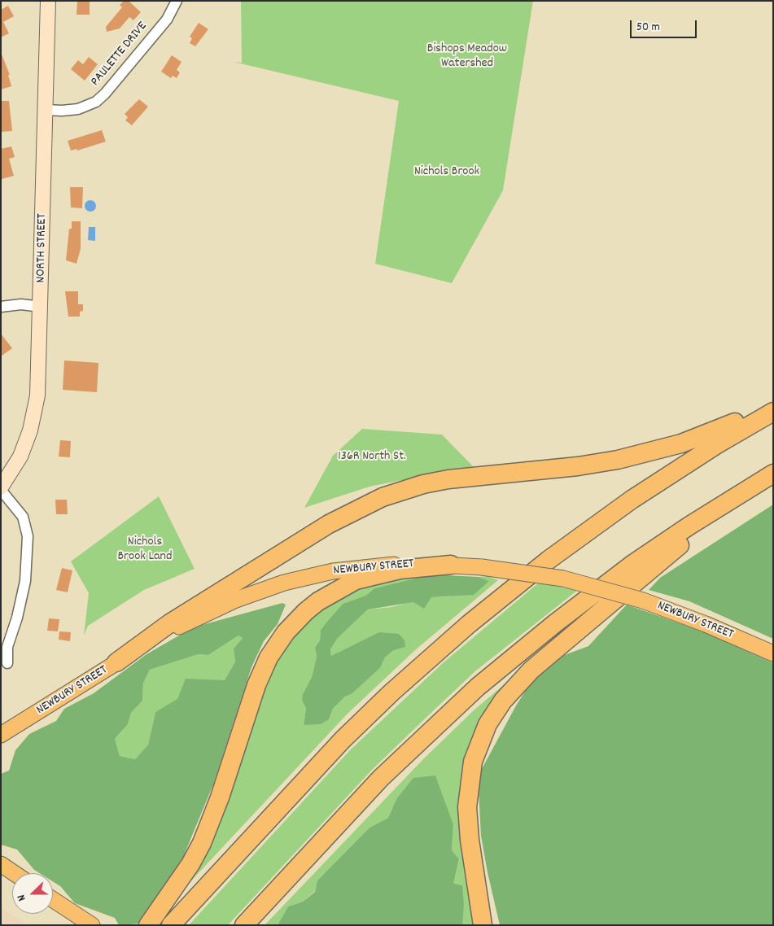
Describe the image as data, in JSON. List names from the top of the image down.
{
  "streets": {
    "main road": ["NEWBURY STREET"],
    "street": ["PAULETTE DRIVE", "NORTH STREET"]
  },
  "crossings": [
    ["PAULETTE DRIVE", "NORTH STREET"]
  ],
  "parks": [
    "Bishops Meadow Watershed",
    "Nichols Brook",
    "136R North St.",
    "Nichols Brook Land"
  ],
  "scale_bar": "50 m",
  "north": "left"
}
